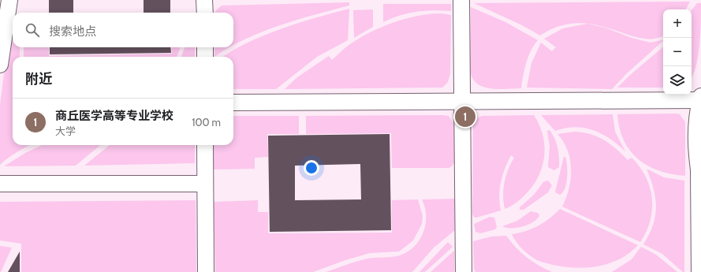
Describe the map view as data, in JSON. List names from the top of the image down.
{
  "page": {
    "map_buttons": ["+", "−"],
    "search": "搜索地点",
    "heading": "附近",
    "list": [
      {
        "mark": "1",
        "name": "商丘医学高等专业学校",
        "note": "大学",
        "value": "100 m"
      }
    ],
    "pins": "1"
  }
}
